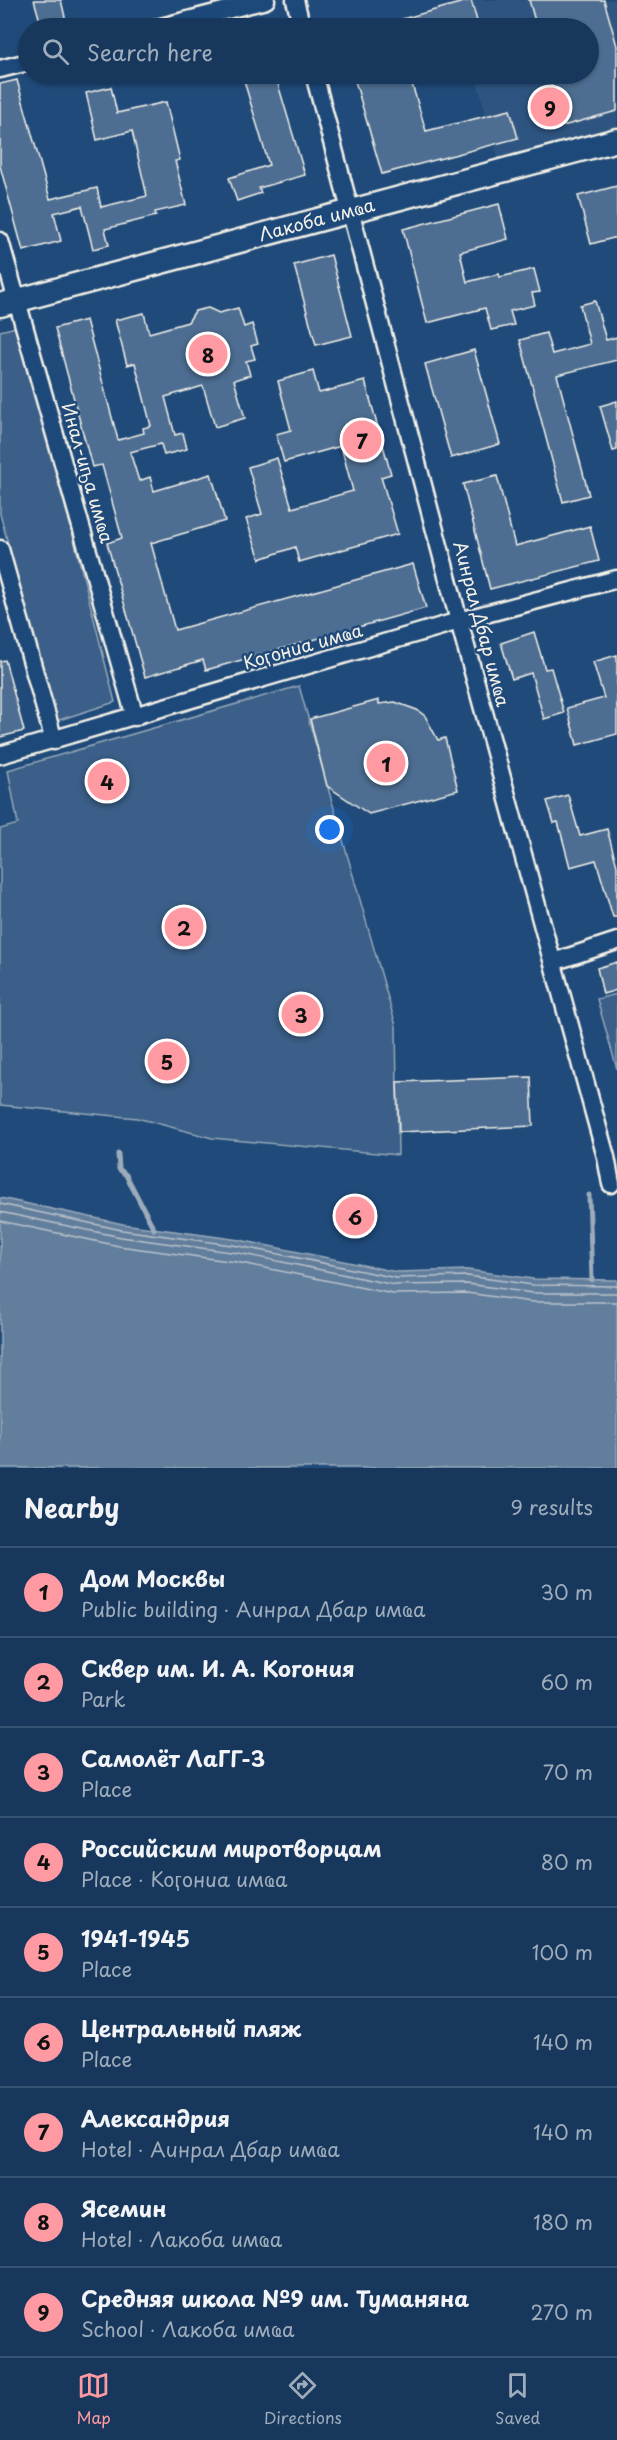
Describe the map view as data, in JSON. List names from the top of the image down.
{
  "streets": {
    "main road": ["Лакоба имҩа"],
    "street": ["Инал-иҧа имҩа", "Аинрал Дбар имҩа", "Коӷониа имҩа"]
  },
  "crossings": [
    ["Лакоба имҩа", "Инал-иҧа имҩа"],
    ["Лакоба имҩа", "Аинрал Дбар имҩа"],
    ["Инал-иҧа имҩа", "Коӷониа имҩа"],
    ["Аинрал Дбар имҩа", "Коӷониа имҩа"]
  ],
  "page": {
    "search": "Search here",
    "pins": [
      "9",
      "8",
      "7",
      "1",
      "4",
      "2",
      "3",
      "5",
      "6"
    ],
    "heading": ["Nearby", "9 results"],
    "list": [
      {
        "mark": "1",
        "name": "Дом Москвы",
        "note": "Public building · Аинрал Дбар имҩа",
        "value": "30 m"
      },
      {
        "mark": "2",
        "name": "Сквер им. И. А. Когония",
        "note": "Park",
        "value": "60 m"
      },
      {
        "mark": "3",
        "name": "Самолёт ЛаГГ-3",
        "note": "Place",
        "value": "70 m"
      },
      {
        "mark": "4",
        "name": "Российским миротворцам",
        "note": "Place · Коӷониа имҩа",
        "value": "80 m"
      },
      {
        "mark": "5",
        "name": "1941-1945",
        "note": "Place",
        "value": "100 m"
      },
      {
        "mark": "6",
        "name": "Центральный пляж",
        "note": "Place",
        "value": "140 m"
      },
      {
        "mark": "7",
        "name": "Александрия",
        "note": "Hotel · Аинрал Дбар имҩа",
        "value": "140 m"
      },
      {
        "mark": "8",
        "name": "Ясемин",
        "note": "Hotel · Лакоба имҩа",
        "value": "180 m"
      },
      {
        "mark": "9",
        "name": "Средняя школа №9 им. Туманяна",
        "note": "School · Лакоба имҩа",
        "value": "270 m"
      }
    ],
    "nav": ["Map", "Directions", "Saved"]
  }
}
